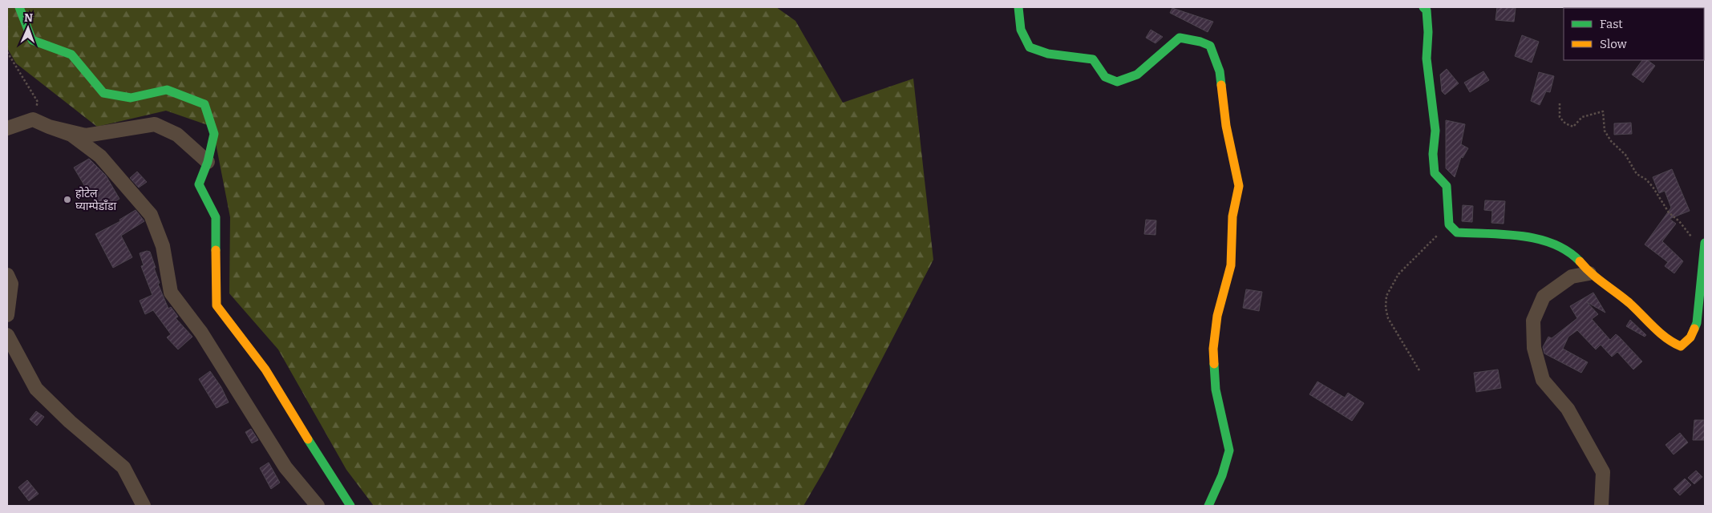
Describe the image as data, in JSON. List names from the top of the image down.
{
  "places": ["होटेल घ्याम्पेडाँडा"],
  "legend": ["Fast", "Slow"],
  "north": "top"
}
